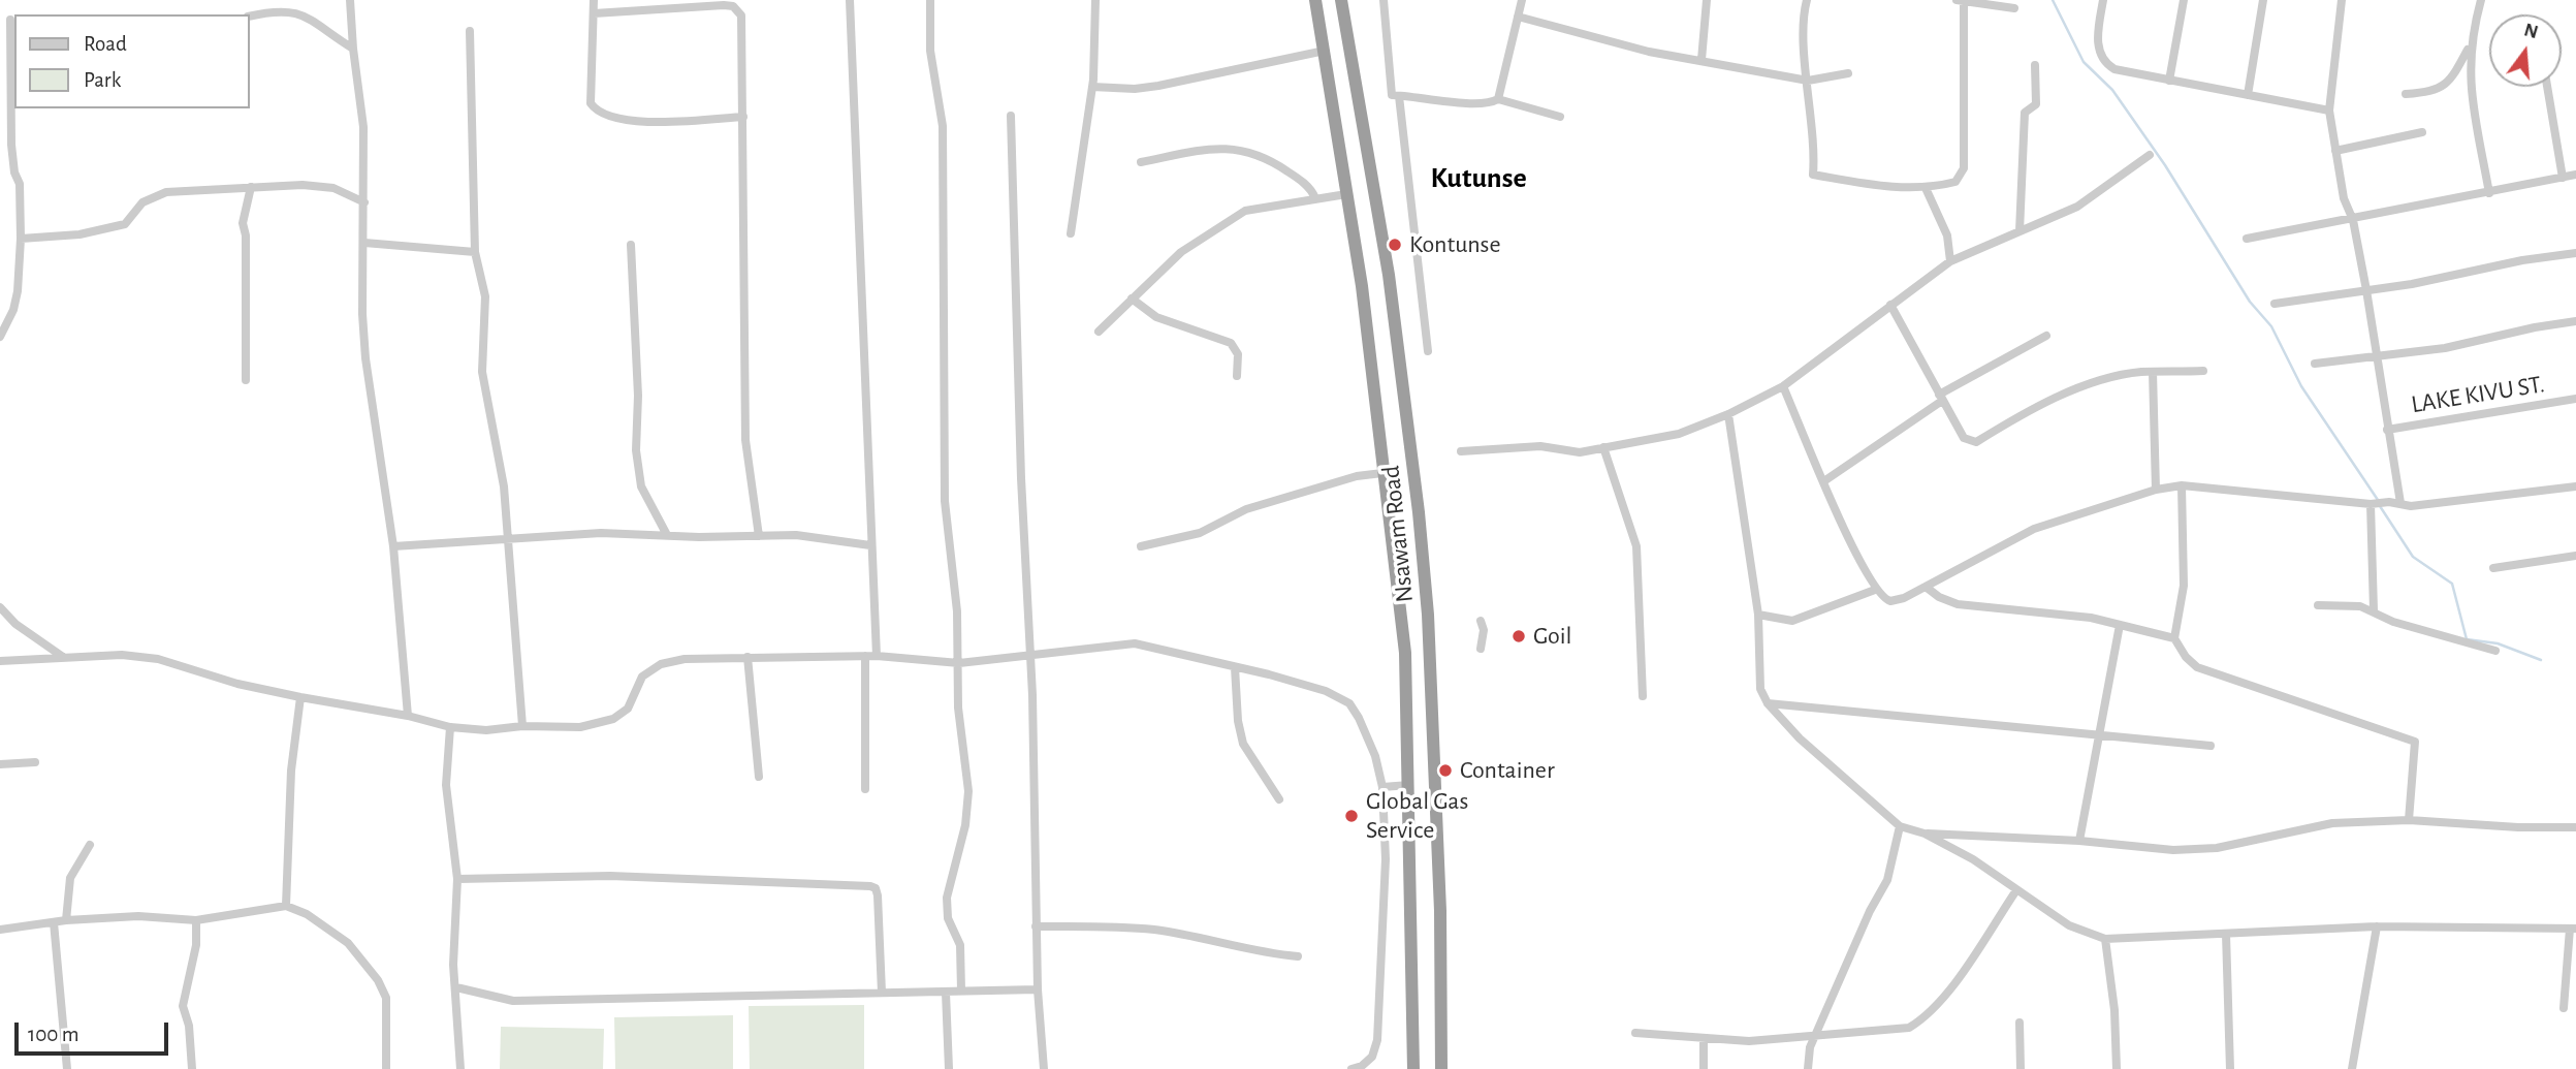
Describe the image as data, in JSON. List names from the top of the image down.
{
  "streets": {
    "highway": ["Nsawam Road"],
    "street": ["LAKE KIVU ST."]
  },
  "districts": ["Kutunse"],
  "places": [
    "Kontunse",
    "Goil",
    "Container",
    "Global Gas Service"
  ],
  "legend": ["Road", "Park"],
  "scale_bar": "100 m",
  "north": "top"
}
